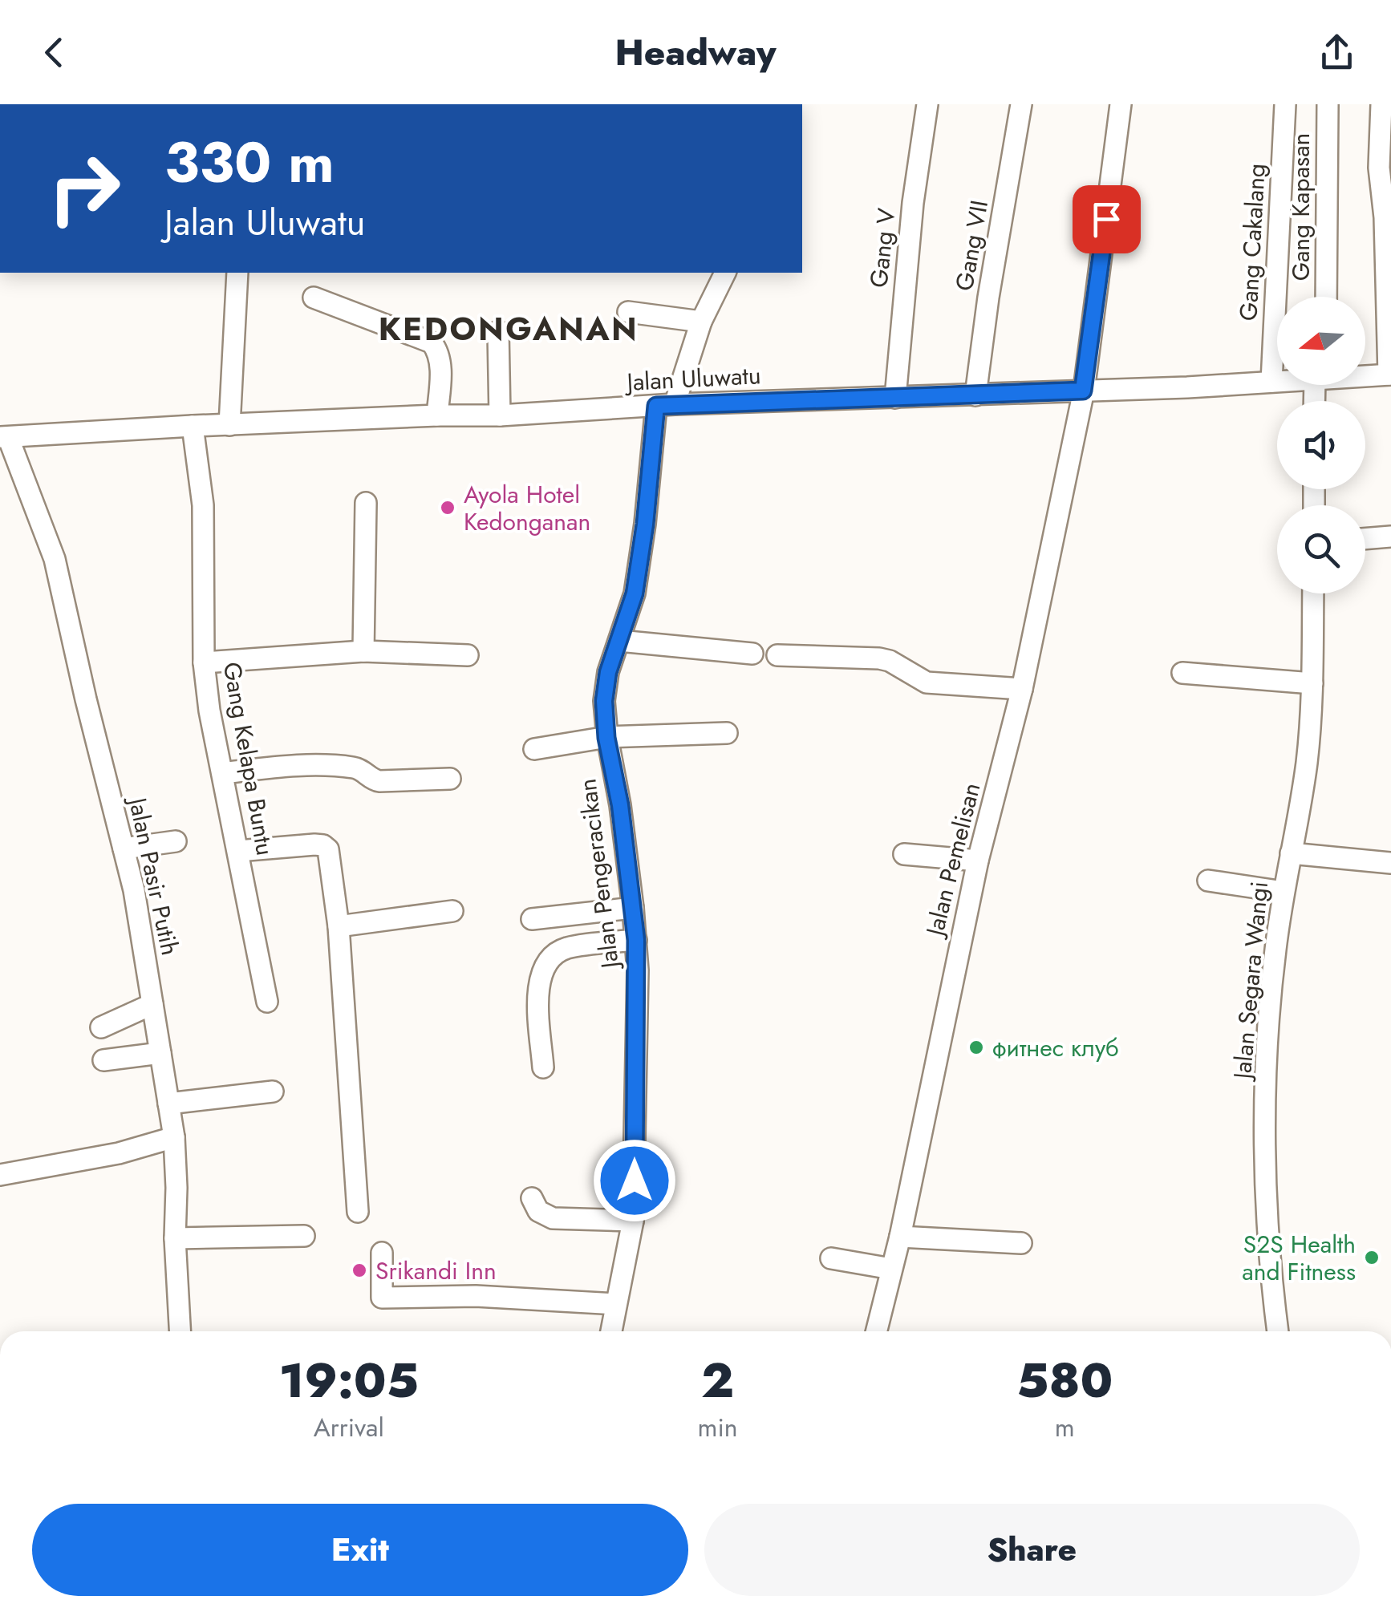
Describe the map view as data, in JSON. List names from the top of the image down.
{
  "streets": {
    "street": [
      "Gang Kapasan",
      "Gang Cakalang",
      "Gang VII",
      "Gang V",
      "Jalan Uluwatu",
      "Gang Kelapa Buntu",
      "Jalan Pemelisan",
      "Jalan Pengeracikan",
      "Jalan Pasir Putih",
      "Jalan Segara Wangi"
    ]
  },
  "crossings": [
    ["Gang Cakalang", "Jalan Uluwatu"],
    ["Gang VII", "Jalan Uluwatu"],
    ["Gang V", "Jalan Uluwatu"],
    ["Jalan Uluwatu", "Gang Kelapa Buntu"],
    ["Jalan Uluwatu", "Jalan Pemelisan"],
    ["Jalan Uluwatu", "Jalan Pengeracikan"],
    ["Jalan Uluwatu", "Jalan Pasir Putih"]
  ],
  "districts": ["KEDONGANAN"],
  "places": [
    "Ayola Hotel Kedonganan",
    "фитнес клуб",
    "S2S Health and Fitness",
    "Srikandi Inn"
  ],
  "north": "left",
  "page": {
    "header": "Headway",
    "turn": ["330 m", "Jalan Uluwatu"],
    "eta": [
      "19:05",
      "Arrival",
      "2",
      "min",
      "580",
      "m"
    ],
    "buttons": ["Exit", "Share"]
  }
}
